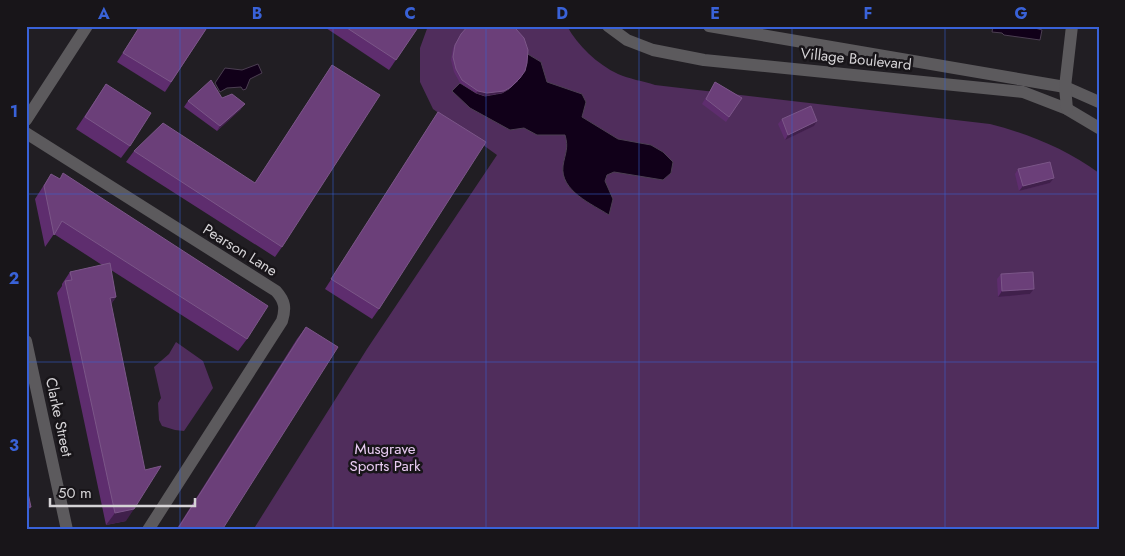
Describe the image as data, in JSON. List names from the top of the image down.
{
  "streets": {
    "street": ["Village Boulevard", "Pearson Lane", "Clarke Street"]
  },
  "parks": ["Musgrave Sports Park"],
  "scale_bar": "50 m",
  "grid": {
    "columns": [
      "A",
      "B",
      "C",
      "D",
      "E",
      "F",
      "G"
    ],
    "rows": ["1", "2", "3"]
  }
}
